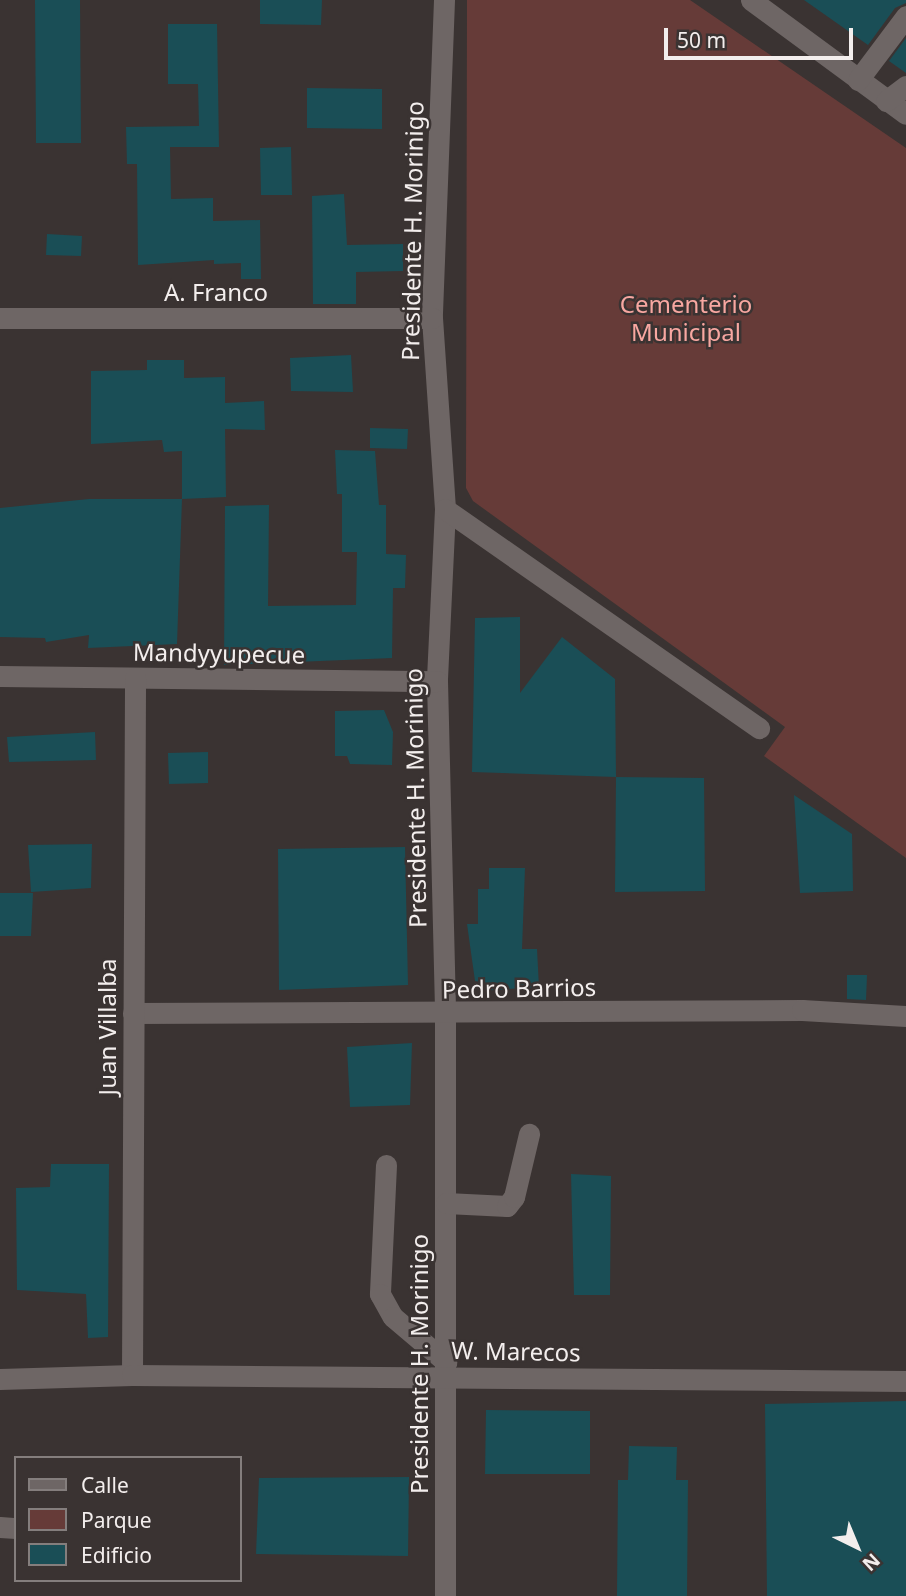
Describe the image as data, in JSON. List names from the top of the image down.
{
  "streets": {
    "street": [
      "Presidente H. Morinigo",
      "A. Franco",
      "Mandyyupecue",
      "Pedro Barrios",
      "Juan Villalba",
      "W. Marecos"
    ]
  },
  "crossings": [
    ["Presidente H. Morinigo", "A. Franco"],
    ["Presidente H. Morinigo", "Mandyyupecue"],
    ["Presidente H. Morinigo", "Pedro Barrios"],
    ["Presidente H. Morinigo", "W. Marecos"],
    ["Mandyyupecue", "Juan Villalba"],
    ["Pedro Barrios", "Juan Villalba"],
    ["Juan Villalba", "W. Marecos"]
  ],
  "parks": ["Cementerio Municipal"],
  "legend": ["Calle", "Parque", "Edificio"],
  "scale_bar": "50 m",
  "north": "bottom right"
}
